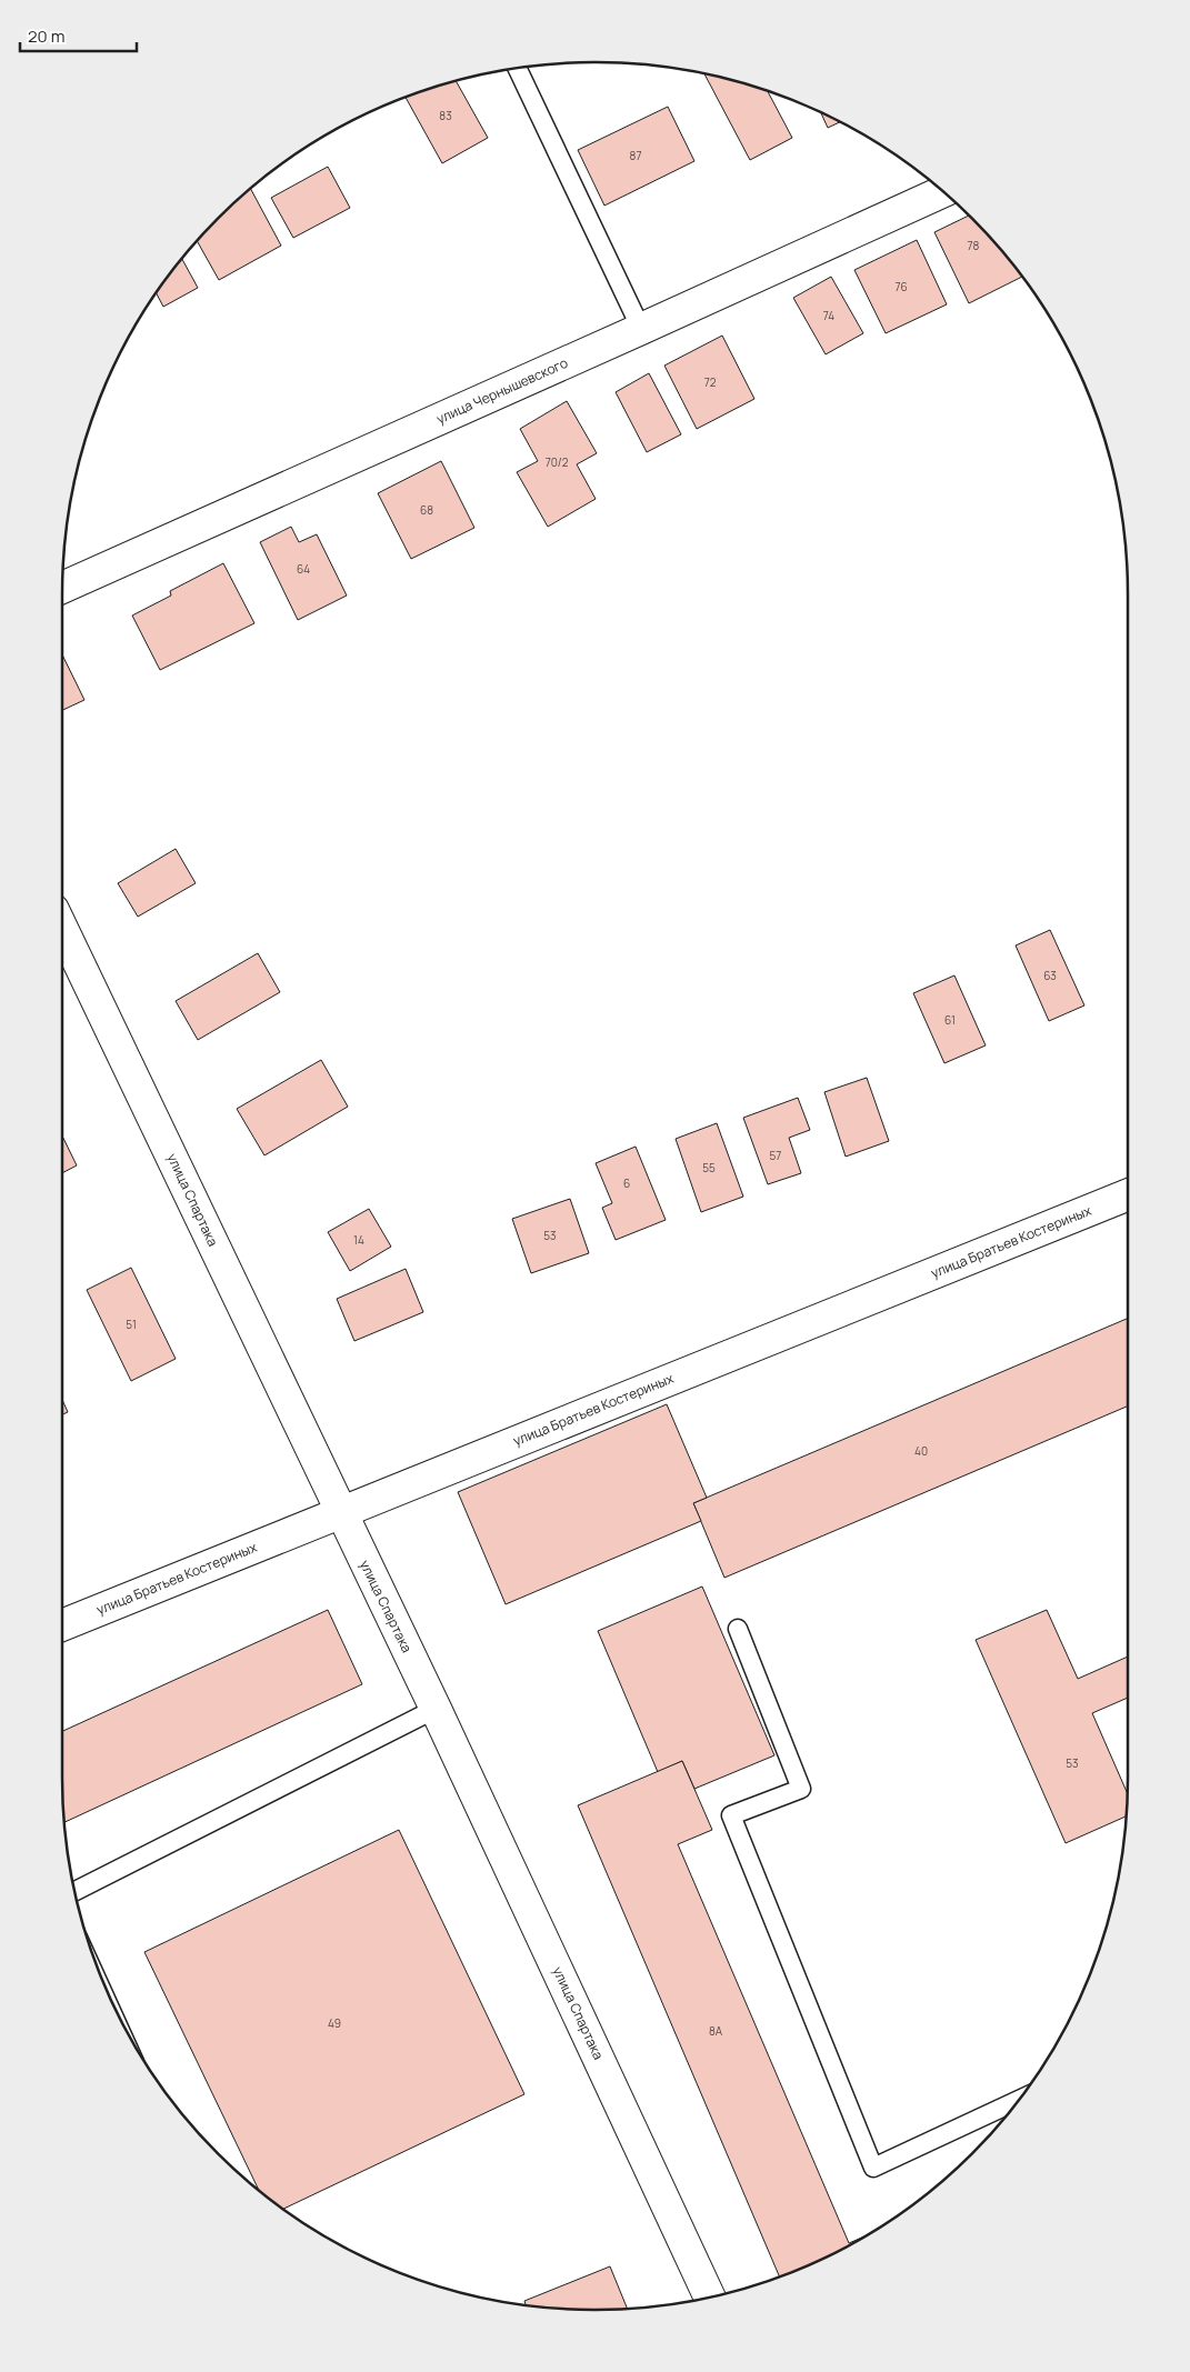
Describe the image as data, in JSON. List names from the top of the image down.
{
  "streets": {
    "street": ["улица Чернышевского", "улица Спартака", "улица Братьев Костериных"]
  },
  "crossings": [
    ["улица Спартака", "улица Братьев Костериных"]
  ],
  "house_numbers": [
    "83",
    "87",
    "78",
    "76",
    "74",
    "72",
    "70/2",
    "68",
    "64",
    "63",
    "61",
    "57",
    "55",
    "6",
    "53",
    "14",
    "51",
    "40",
    "53",
    "49",
    "8А"
  ],
  "scale_bar": "20 m"
}
